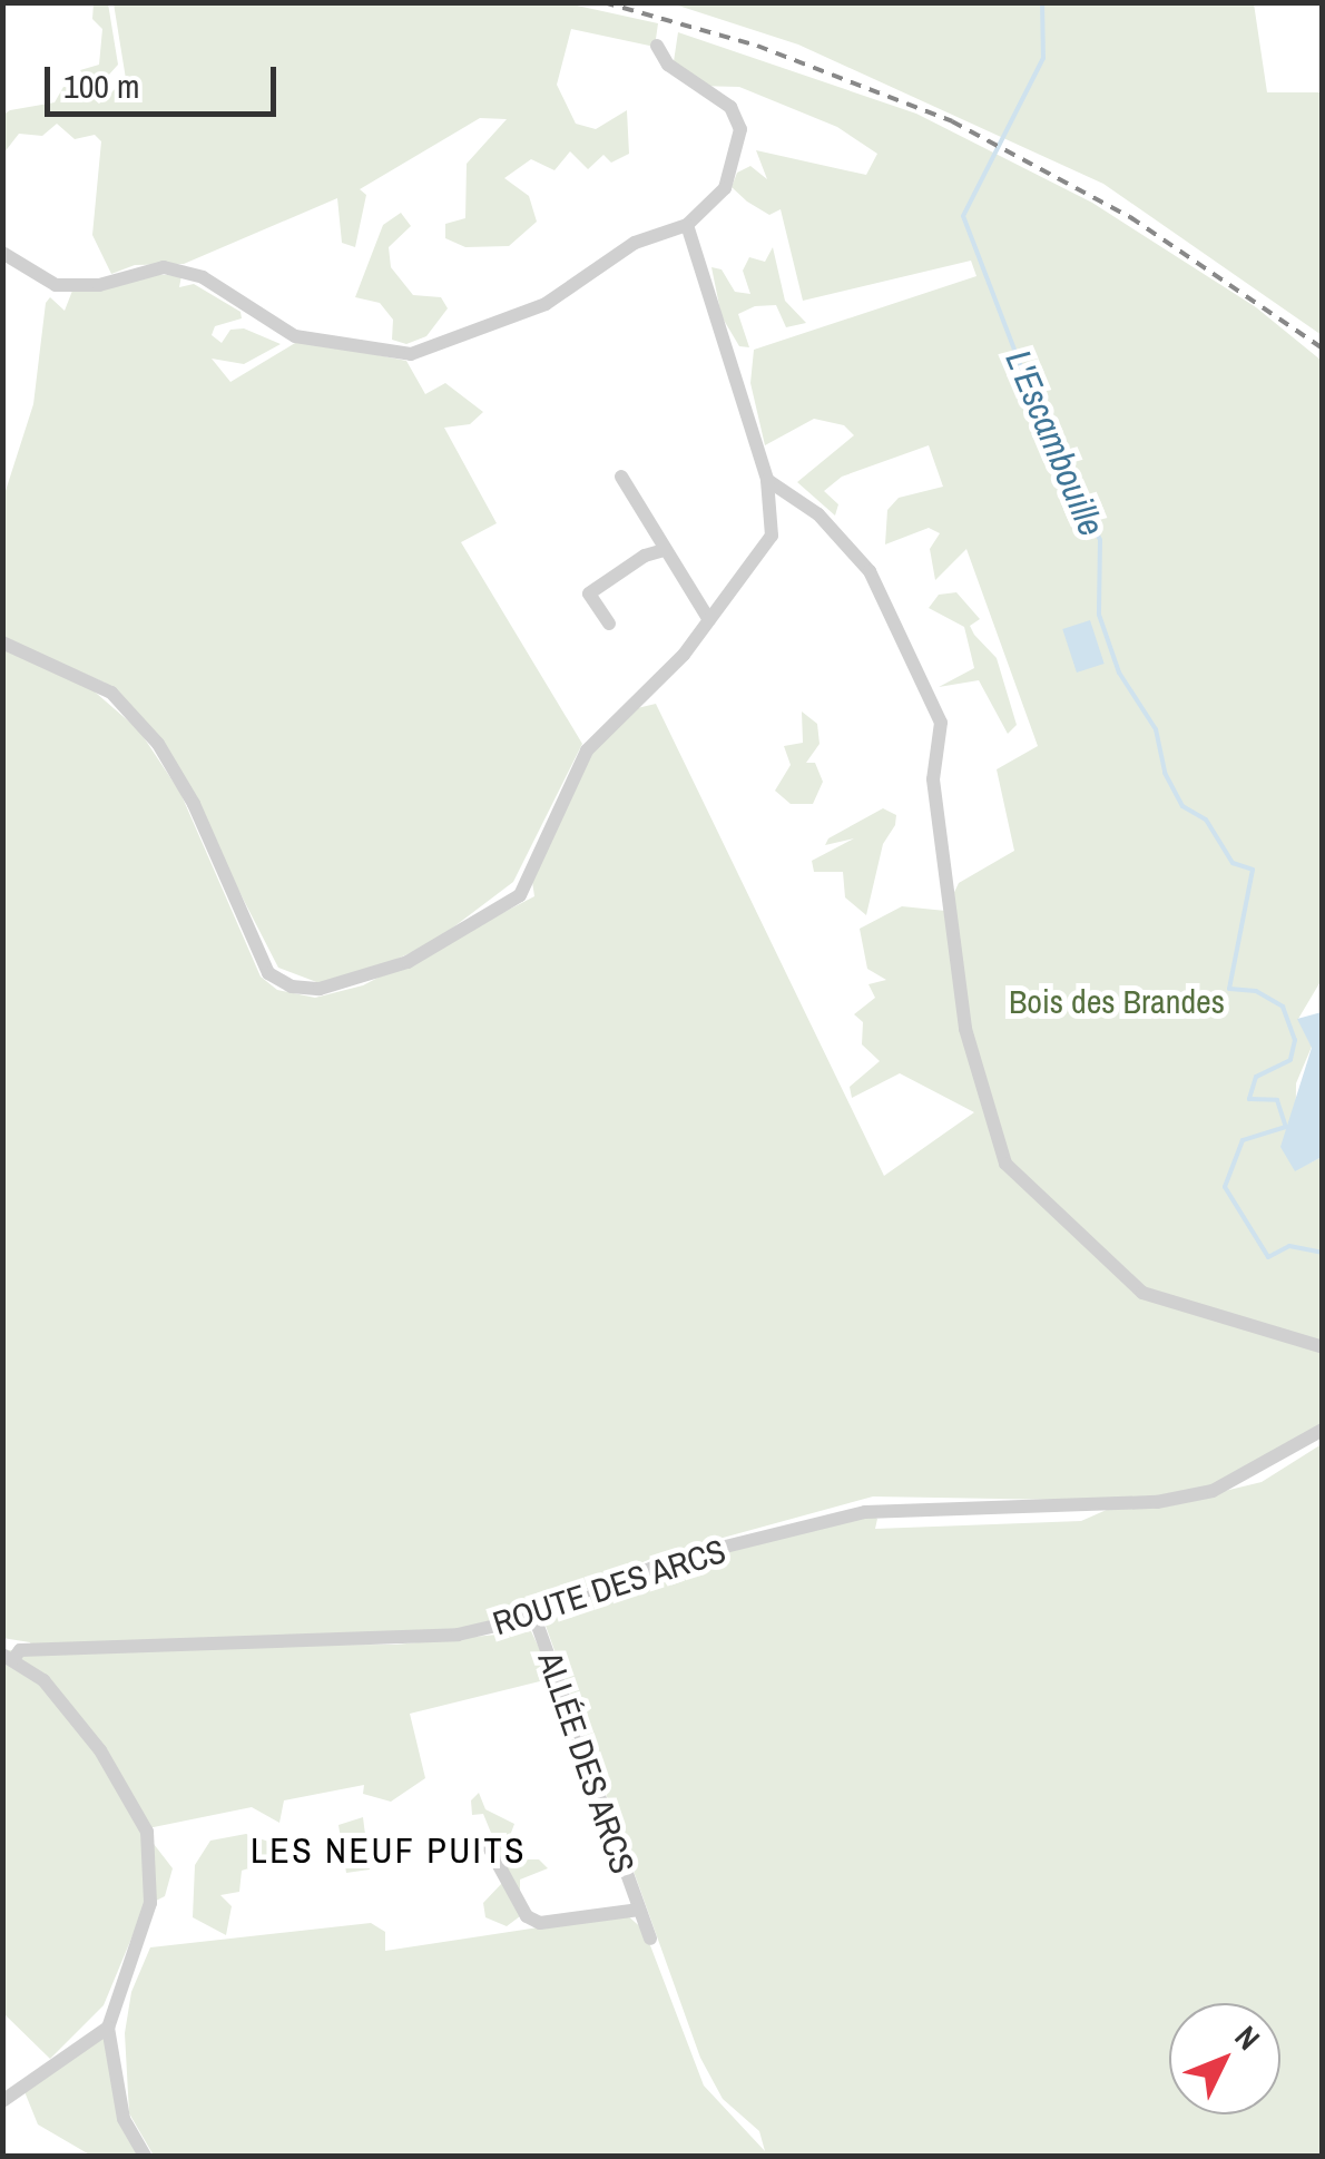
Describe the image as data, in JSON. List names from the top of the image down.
{
  "streets": {
    "street": ["ROUTE DES ARCS", "ALLÉE DES ARCS"]
  },
  "crossings": [
    ["ROUTE DES ARCS", "ALLÉE DES ARCS"]
  ],
  "districts": ["LES NEUF PUITS"],
  "water": ["L'Escambouille"],
  "parks": ["Bois des Brandes"],
  "scale_bar": "100 m",
  "north": "top right"
}
